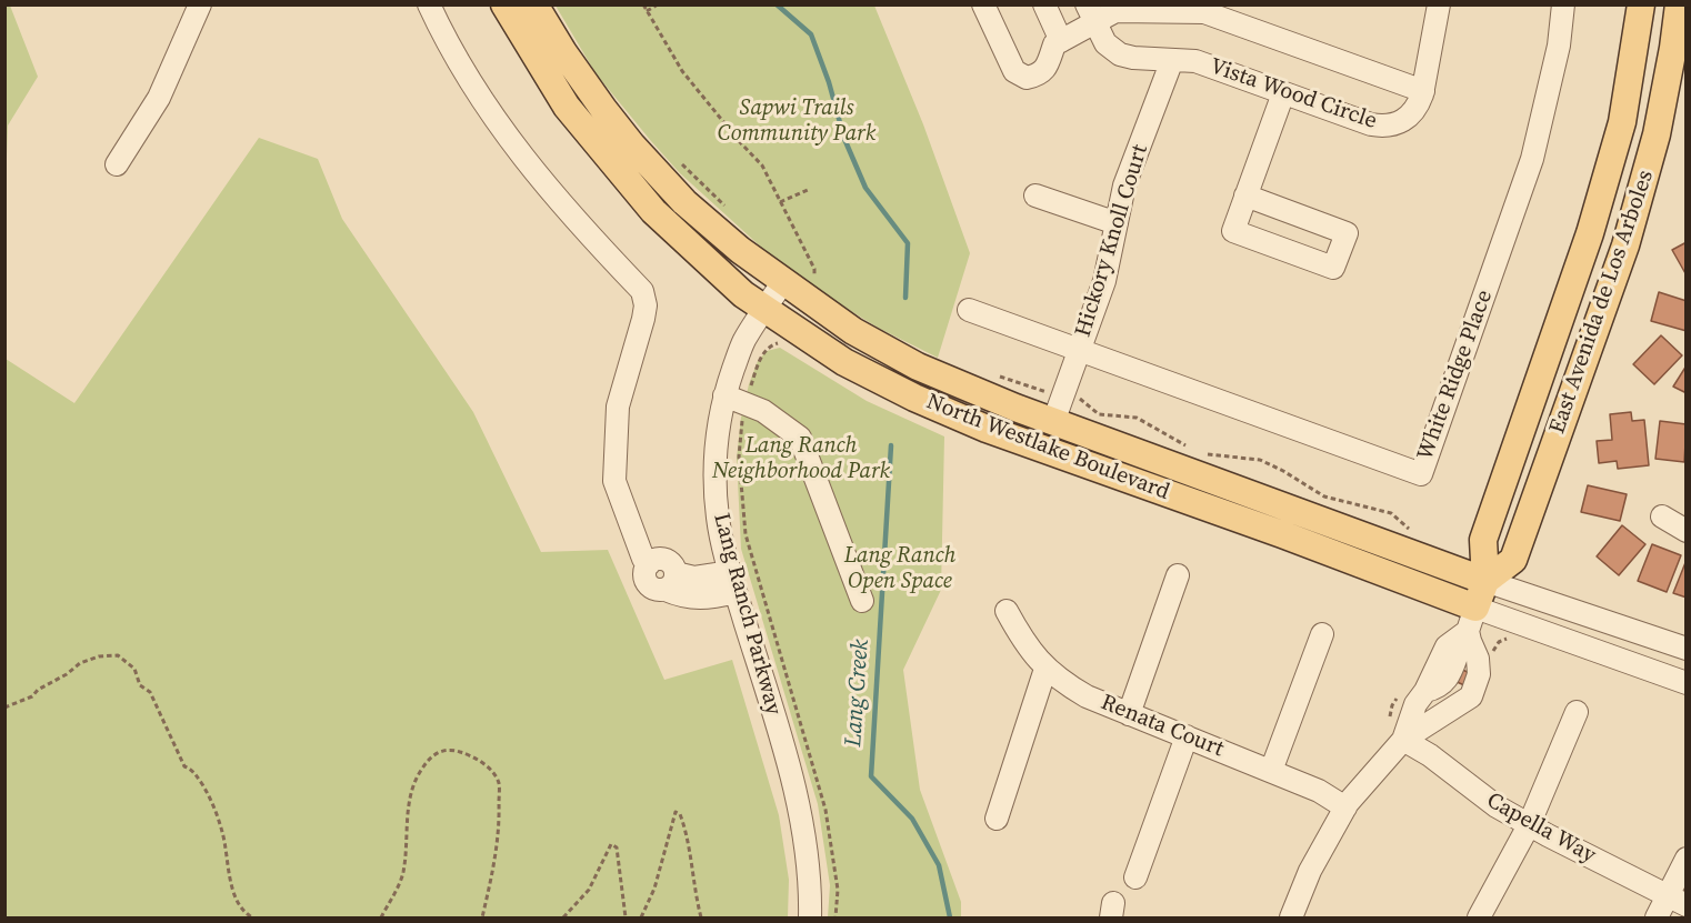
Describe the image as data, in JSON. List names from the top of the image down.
{
  "streets": {
    "main road": ["East Avenida de Los Arboles", "North Westlake Boulevard"],
    "street": [
      "Vista Wood Circle",
      "Hickory Knoll Court",
      "White Ridge Place",
      "Lang Ranch Parkway",
      "Renata Court",
      "Capella Way"
    ]
  },
  "crossings": [
    ["Vista Wood Circle", "Hickory Knoll Court"],
    ["Hickory Knoll Court", "White Ridge Place"],
    ["Hickory Knoll Court", "North Westlake Boulevard"],
    ["East Avenida de Los Arboles", "North Westlake Boulevard"],
    ["East Avenida de Los Arboles", "Renata Court"],
    ["East Avenida de Los Arboles", "Capella Way"],
    ["North Westlake Boulevard", "Lang Ranch Parkway"]
  ],
  "water": ["Lang Creek"],
  "parks": ["Sapwi Trails Community Park", "Lang Ranch Neighborhood Park", "Lang Ranch Open Space"]
}
